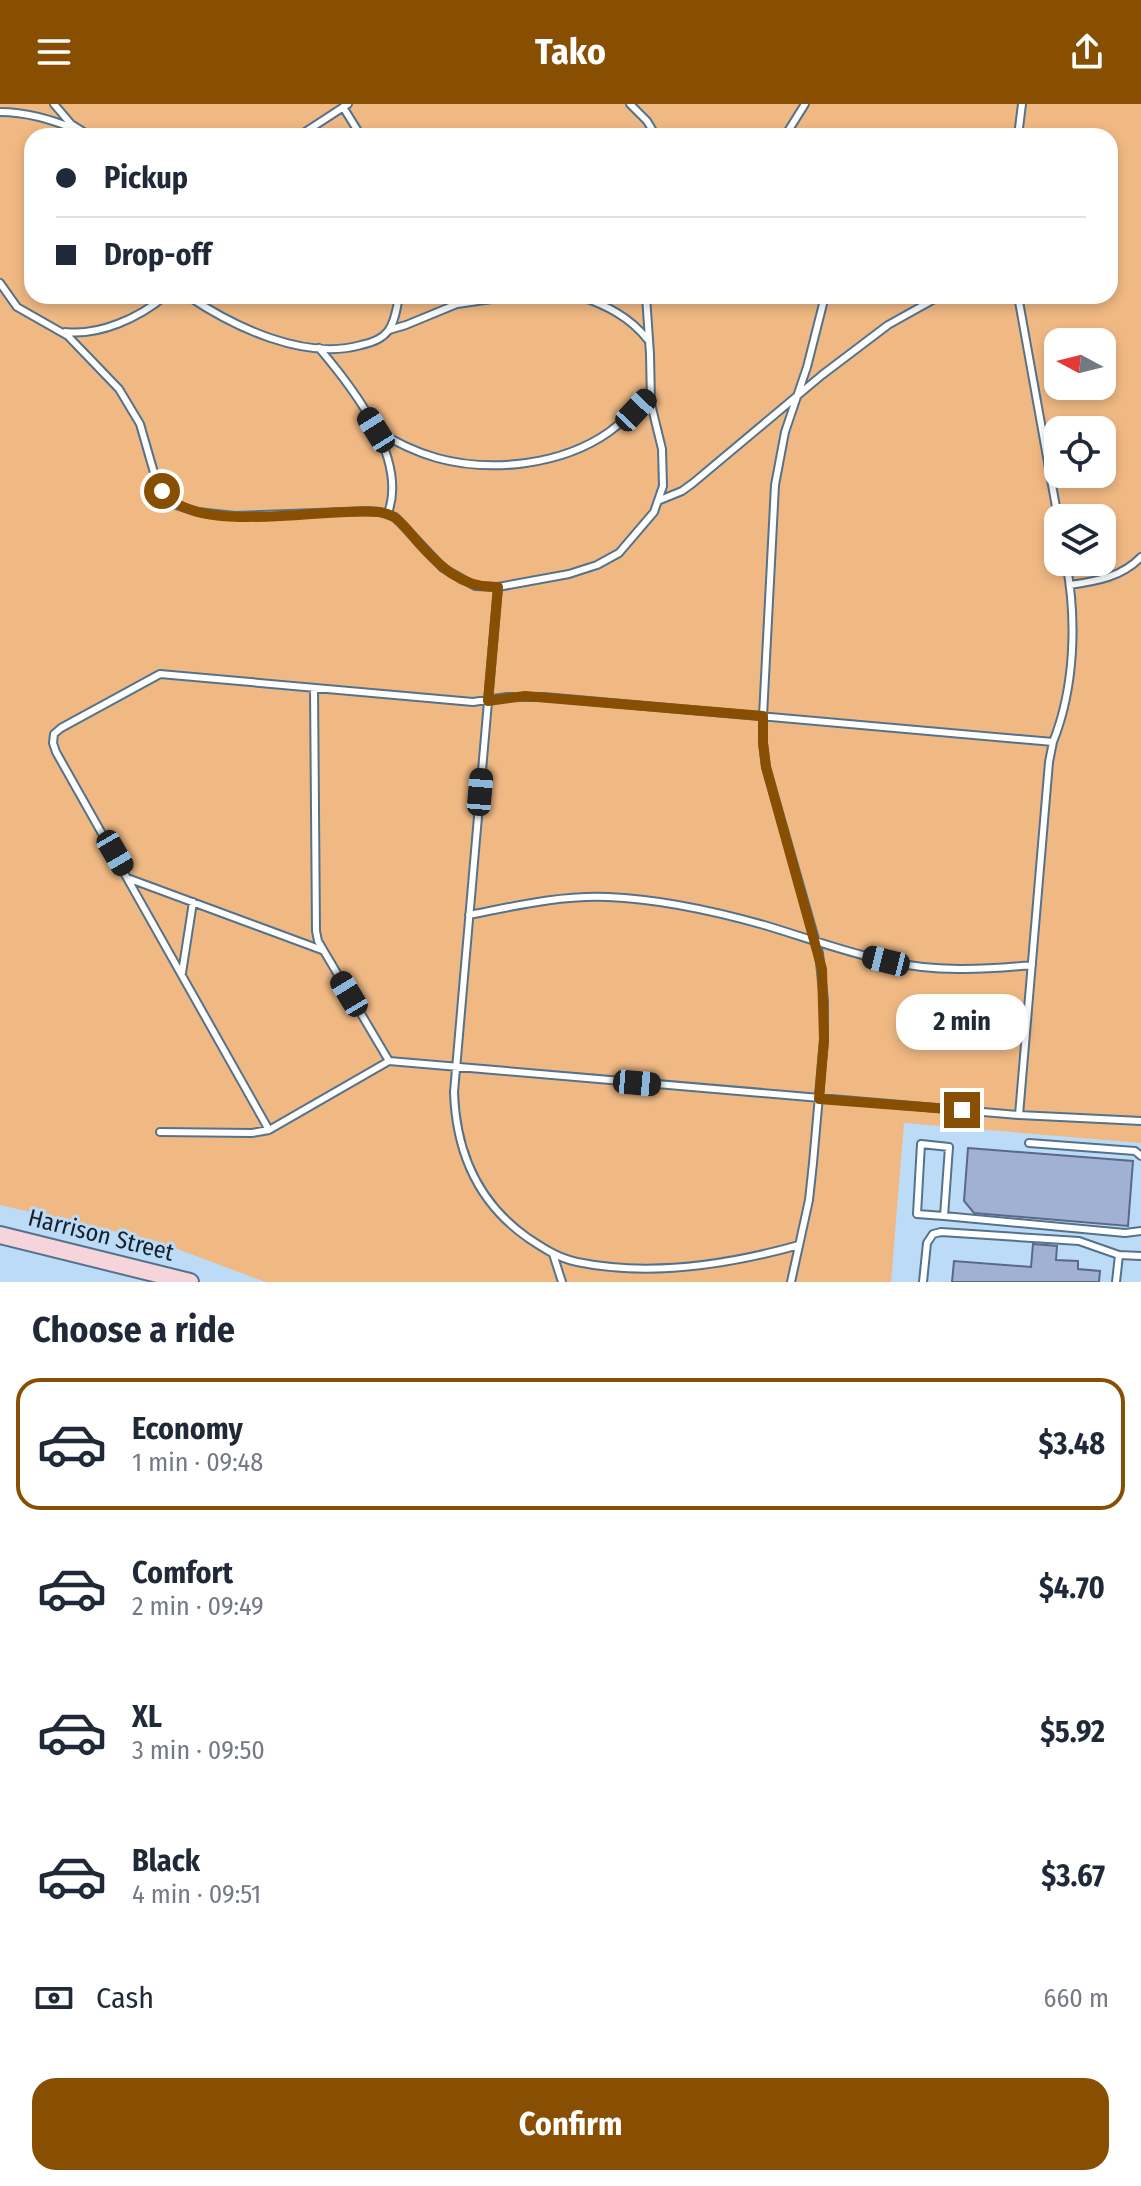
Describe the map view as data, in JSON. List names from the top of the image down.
{
  "streets": {
    "main road": ["Harrison Street"]
  },
  "north": "left",
  "page": {
    "header": "Tako",
    "banner": ["Pickup", "Drop-off"],
    "bubble": "2 min",
    "heading": "Choose a ride",
    "list": [
      {
        "name": "Economy",
        "note": "1 min · 09:48",
        "value": "$3.48"
      },
      {
        "name": "Comfort",
        "note": "2 min · 09:49",
        "value": "$4.70"
      },
      {
        "name": "XL",
        "note": "3 min · 09:50",
        "value": "$5.92"
      },
      {
        "name": "Black",
        "note": "4 min · 09:51",
        "value": "$3.67"
      }
    ],
    "pay": ["Cash", "660 m"],
    "buttons": "Confirm"
  }
}
